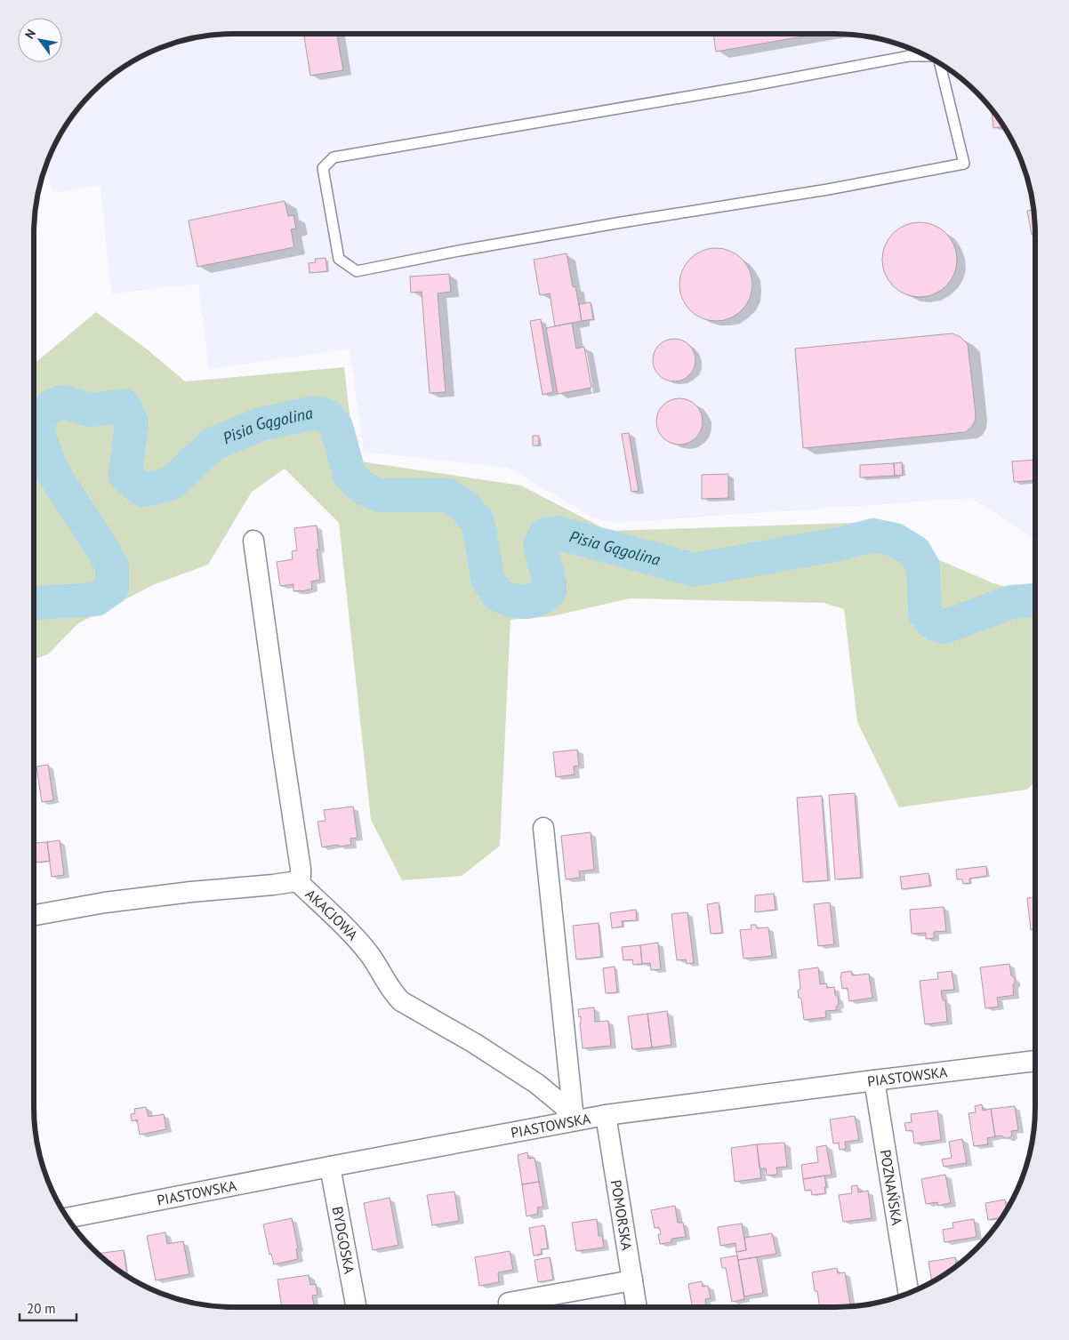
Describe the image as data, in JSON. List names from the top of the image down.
{
  "streets": {
    "street": [
      "AKACJOWA",
      "PIASTOWSKA",
      "POZNAŃSKA",
      "POMORSKA",
      "BYDGOSKA"
    ]
  },
  "crossings": [
    ["AKACJOWA", "PIASTOWSKA"],
    ["PIASTOWSKA", "POZNAŃSKA"],
    ["PIASTOWSKA", "POMORSKA"],
    ["PIASTOWSKA", "BYDGOSKA"]
  ],
  "water": ["Pisia Gągolina"],
  "scale_bar": "20 m",
  "north": "top left"
}
